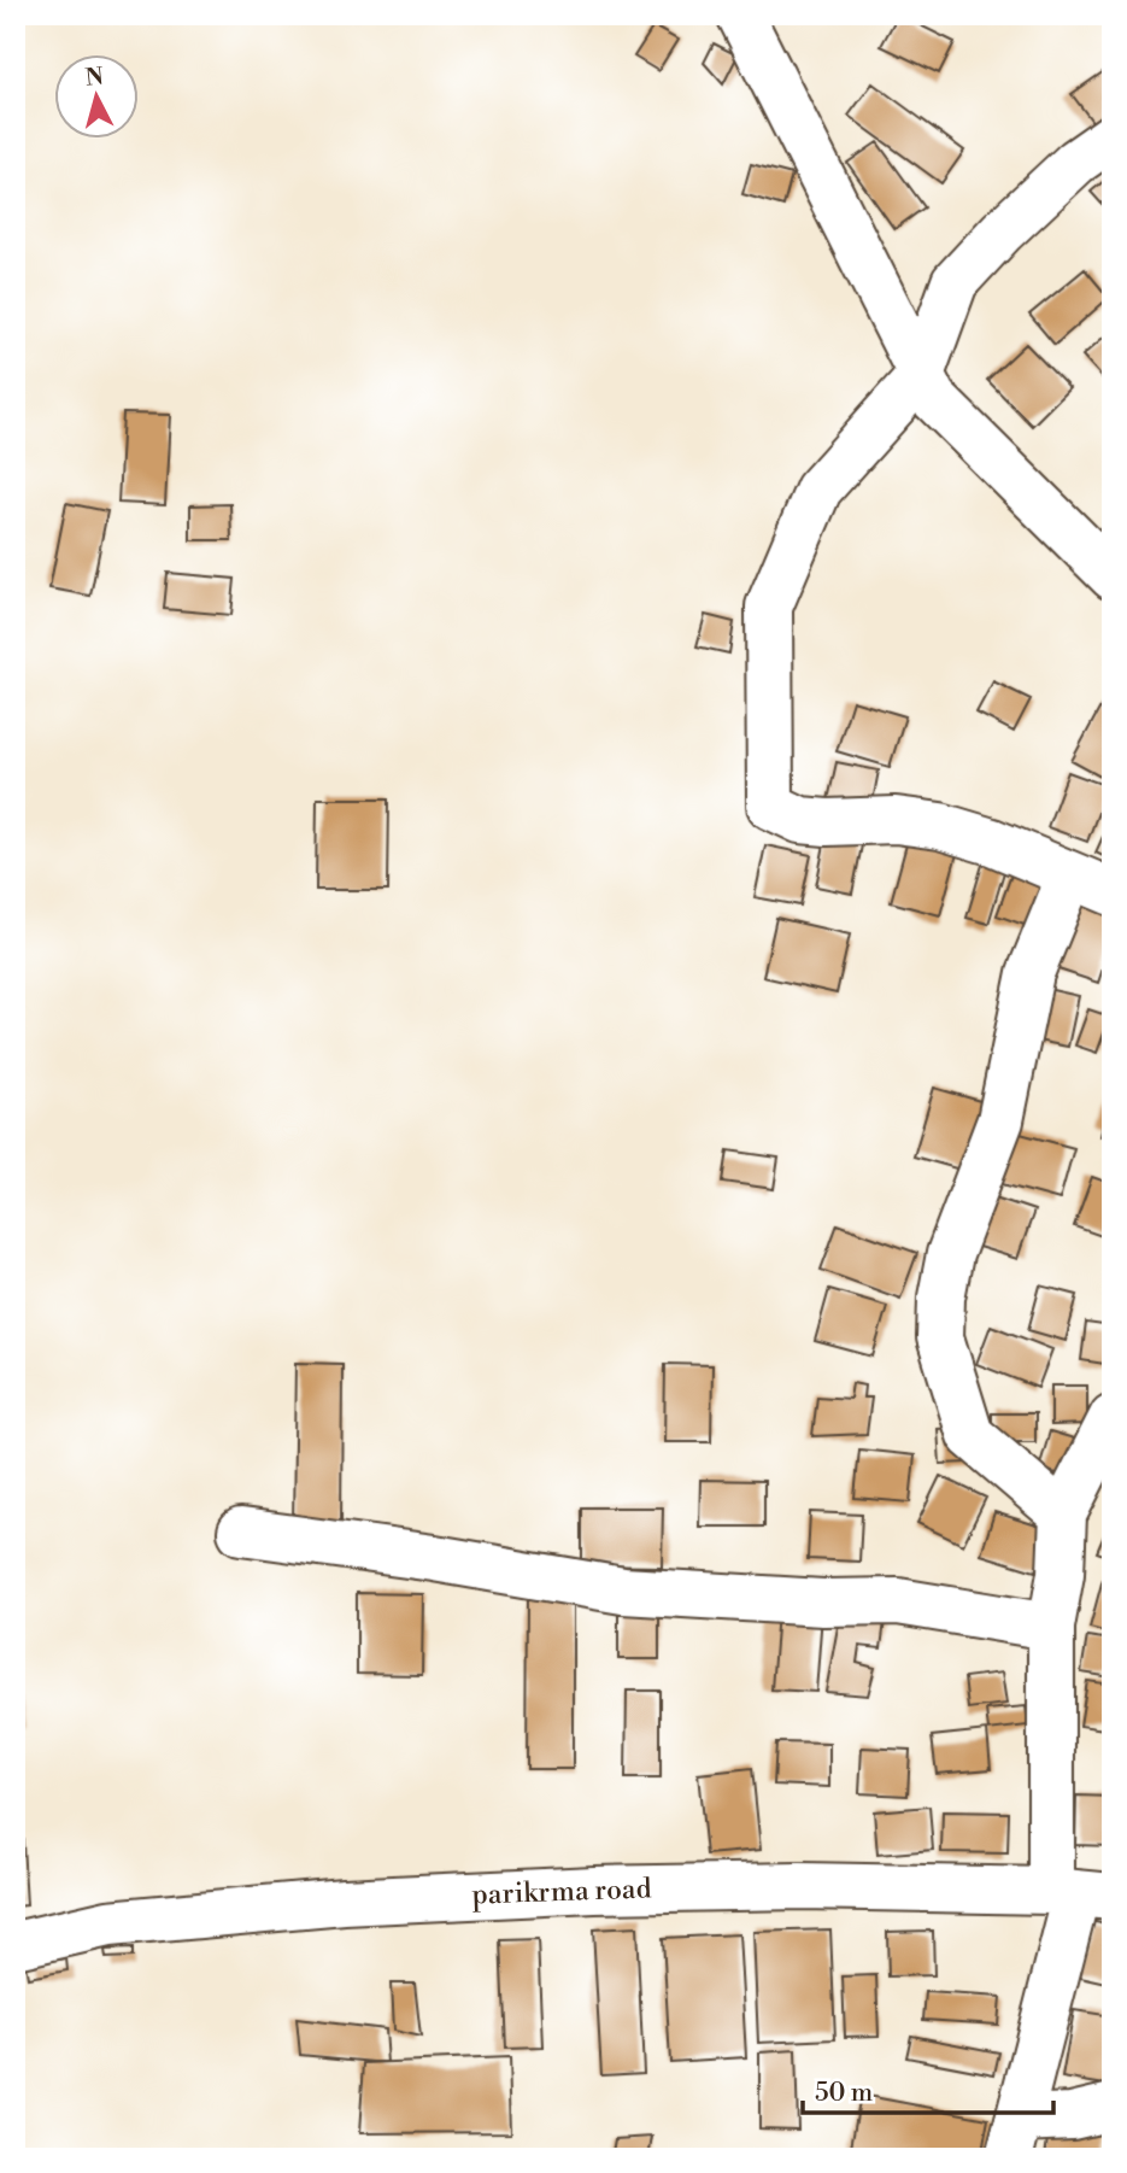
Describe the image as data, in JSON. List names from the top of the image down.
{
  "streets": {
    "street": ["parikrma road"]
  },
  "scale_bar": "50 m",
  "north": "top"
}
